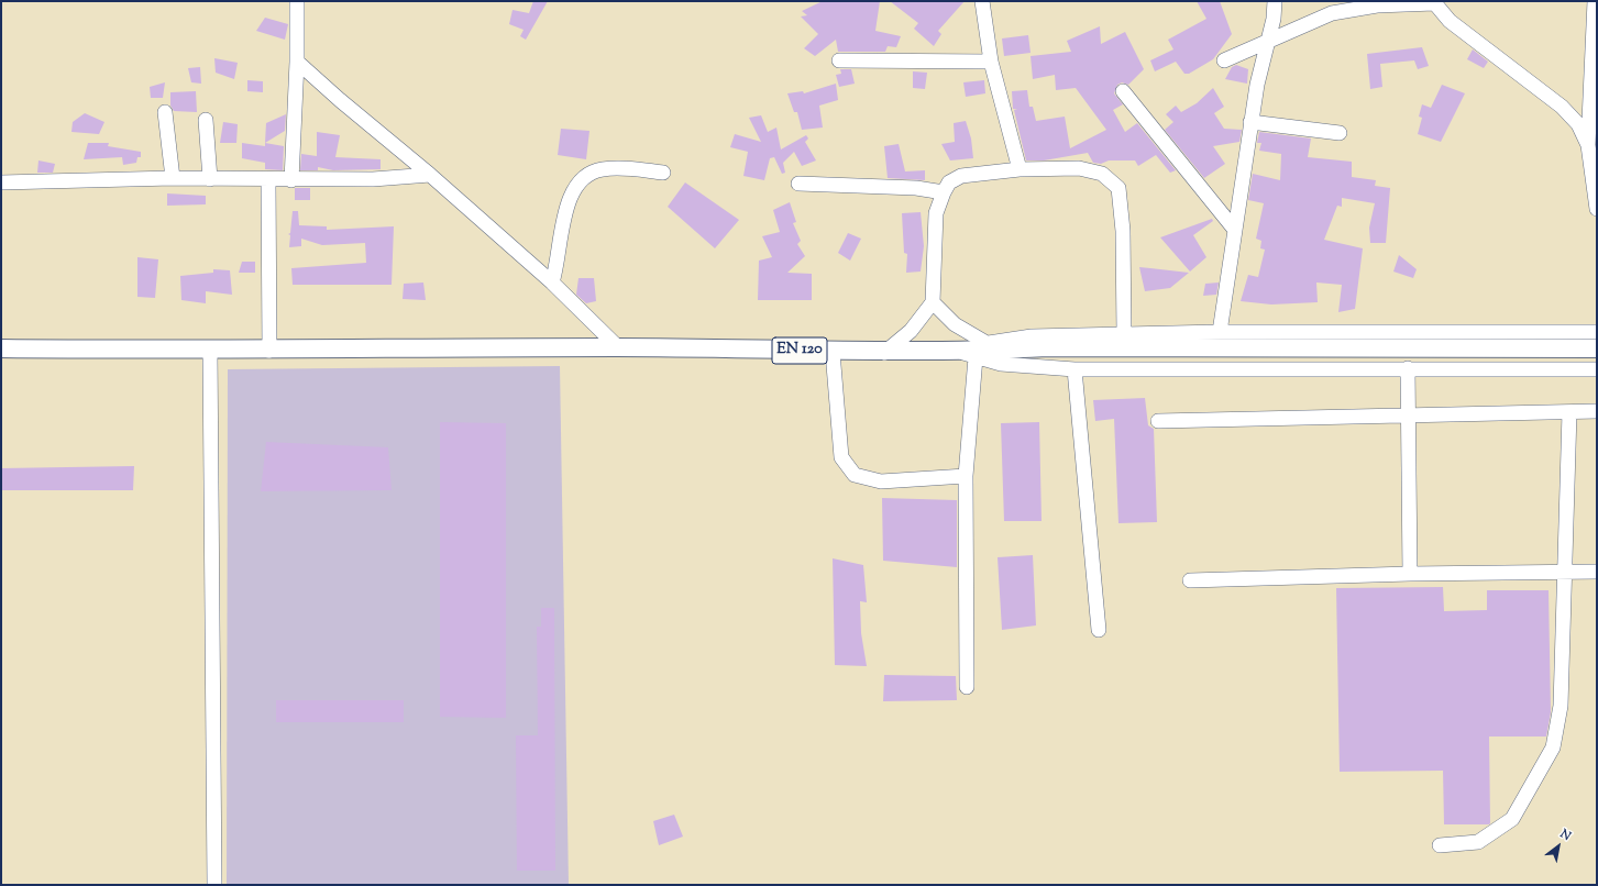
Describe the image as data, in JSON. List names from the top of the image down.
{
  "streets": {
    "main road": ["EN 120"]
  },
  "north": "top right"
}
